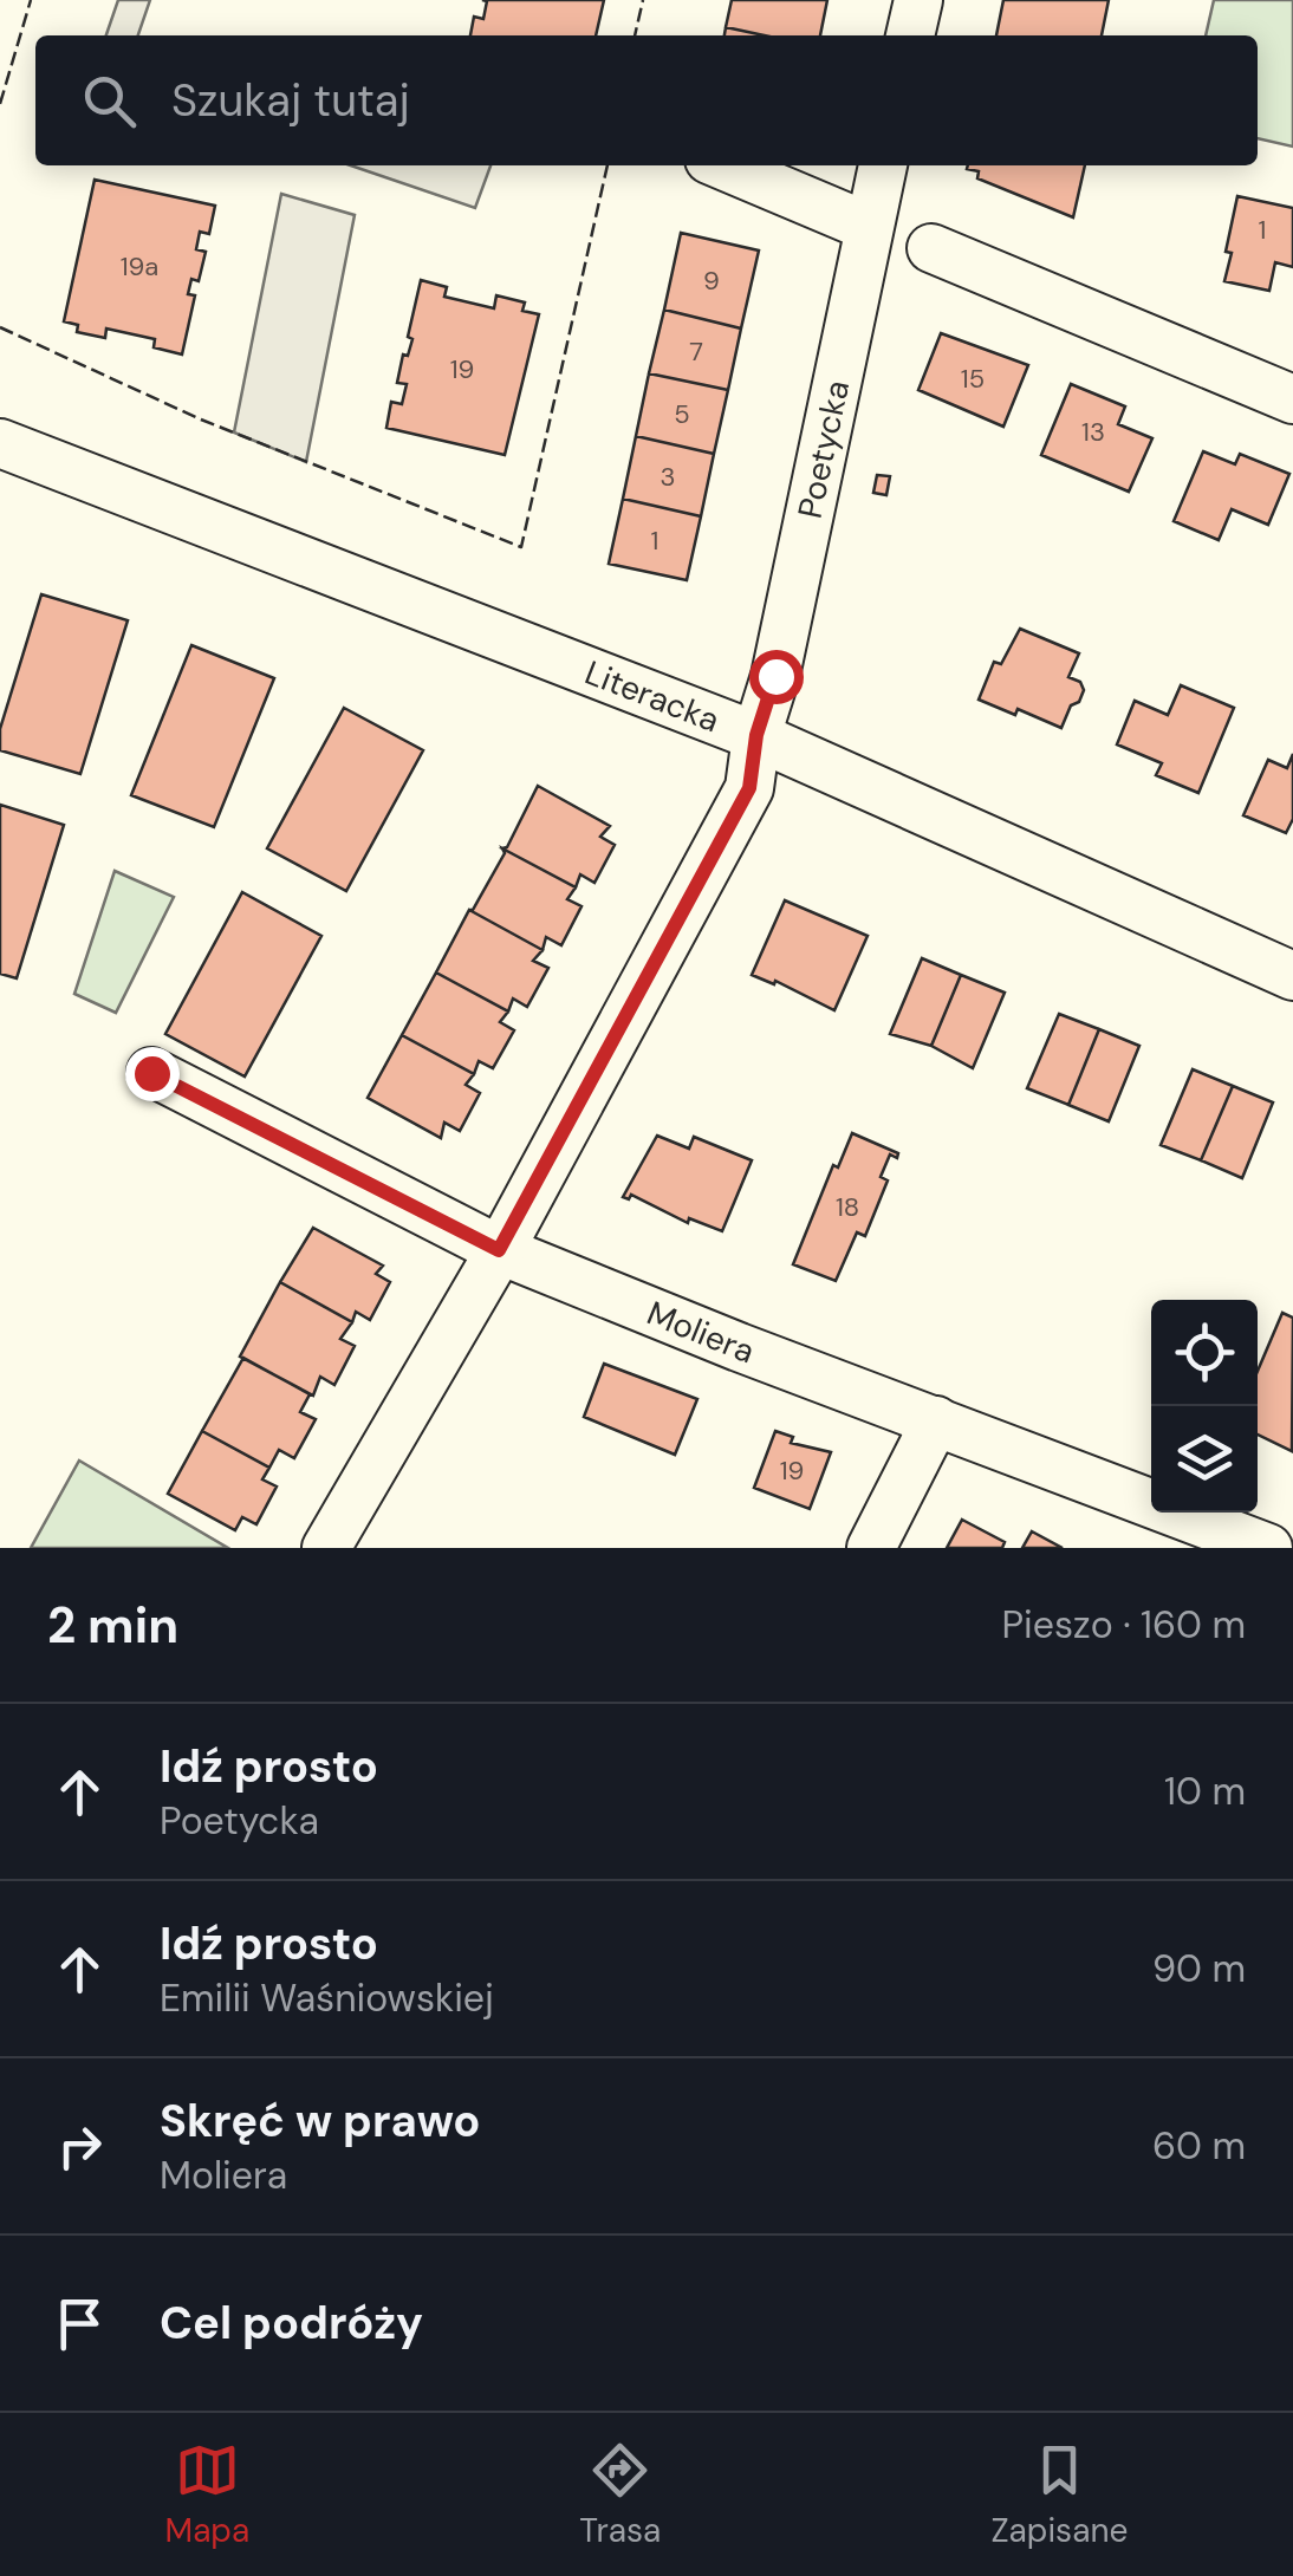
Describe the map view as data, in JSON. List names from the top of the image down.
{
  "streets": {
    "street": ["Poetycka", "Literacka", "Moliera"]
  },
  "crossings": [
    ["Poetycka", "Literacka"],
    ["Poetycka", "Moliera"]
  ],
  "house_numbers": [
    "1",
    "19a",
    "9",
    "7",
    "19",
    "15",
    "5",
    "13",
    "3",
    "1",
    "18",
    "19"
  ],
  "page": {
    "search": "Szukaj tutaj",
    "heading": ["2 min", "Pieszo · 160 m"],
    "list": [
      ["Idź prosto", "Poetycka", "10 m"],
      ["Idź prosto", "Emilii Waśniowskiej", "90 m"],
      ["Skręć w prawo", "Moliera", "60 m"],
      "Cel podróży"
    ],
    "nav": ["Mapa", "Trasa", "Zapisane"]
  }
}
